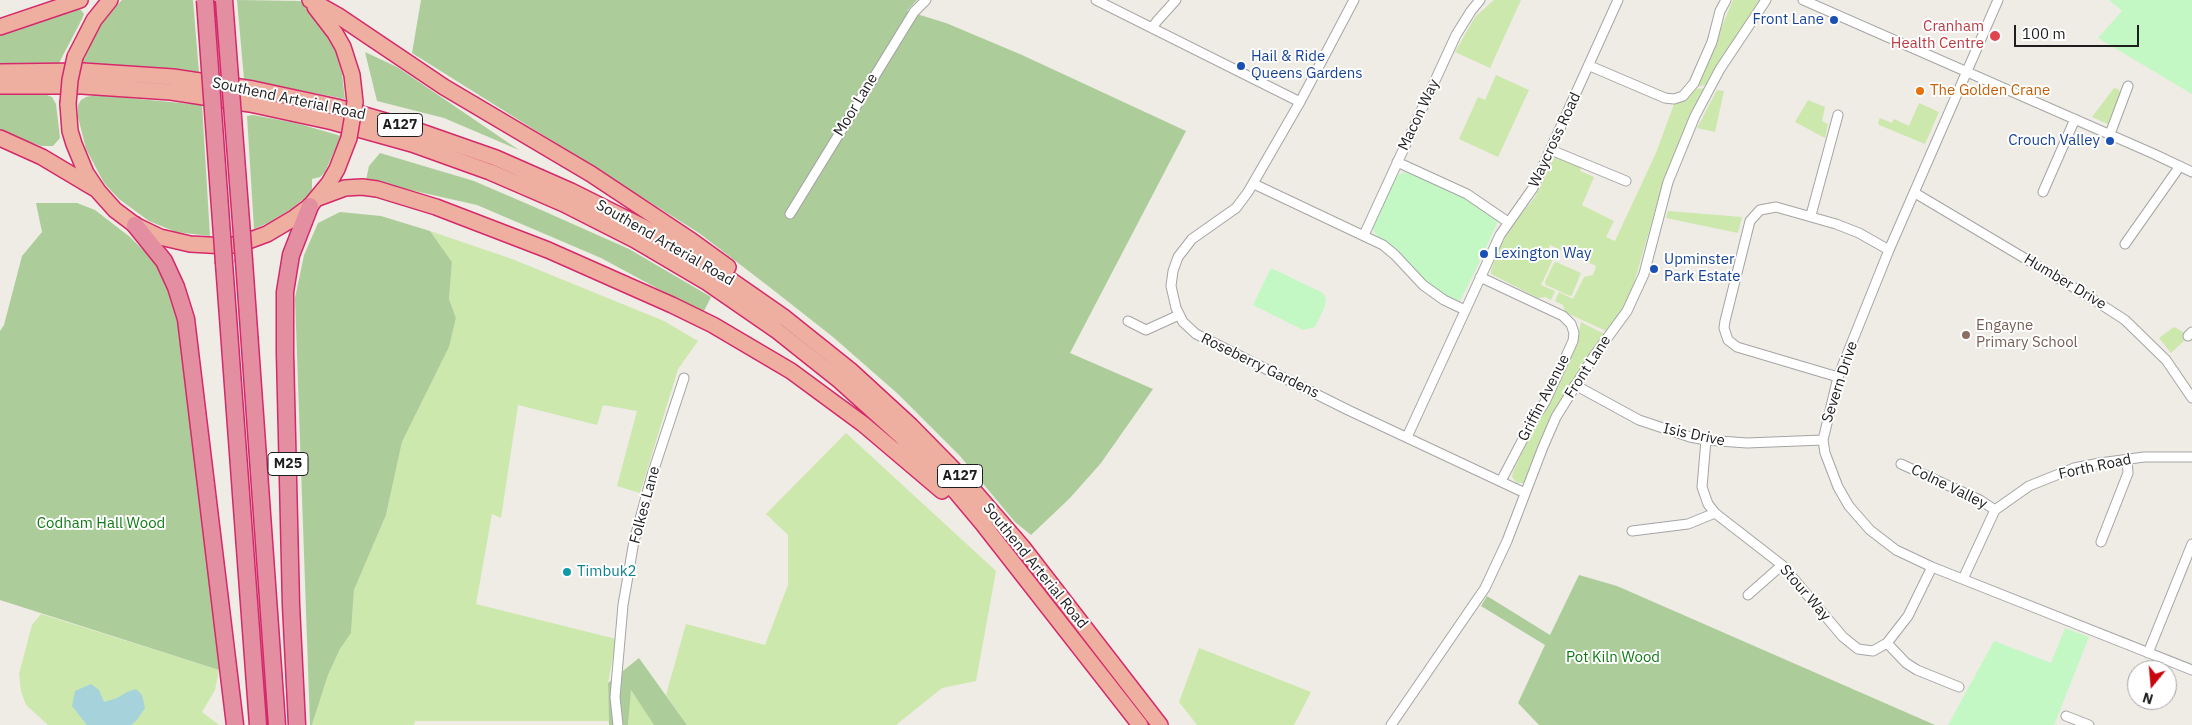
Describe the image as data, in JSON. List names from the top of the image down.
{
  "streets": {
    "highway": ["Southend Arterial Road", "A127", "M25"],
    "street": [
      "Moor Lane",
      "Macon Way",
      "Waycross Road",
      "Humber Drive",
      "Roseberry Gardens",
      "Front Lane",
      "Severn Drive",
      "Griffin Avenue",
      "Isis Drive",
      "Forth Road",
      "Colne Valley",
      "Folkes Lane",
      "Stour Way"
    ]
  },
  "crossings": [
    ["Waycross Road", "Roseberry Gardens"],
    ["Waycross Road", "Griffin Avenue"],
    ["Humber Drive", "Severn Drive"],
    ["Roseberry Gardens", "Front Lane"],
    ["Roseberry Gardens", "Griffin Avenue"],
    ["Front Lane", "Isis Drive"],
    ["Severn Drive", "Isis Drive"],
    ["Isis Drive", "Stour Way"],
    ["Forth Road", "Colne Valley"]
  ],
  "parks": ["Codham Hall Wood", "Pot Kiln Wood"],
  "places": [
    "Front Lane",
    "Cranham Health Centre",
    "Hail & Ride Queens Gardens",
    "The Golden Crane",
    "Crouch Valley",
    "Lexington Way",
    "Upminster Park Estate",
    "Engayne Primary School",
    "Timbuk2"
  ],
  "scale_bar": "100 m",
  "north": "bottom"
}
